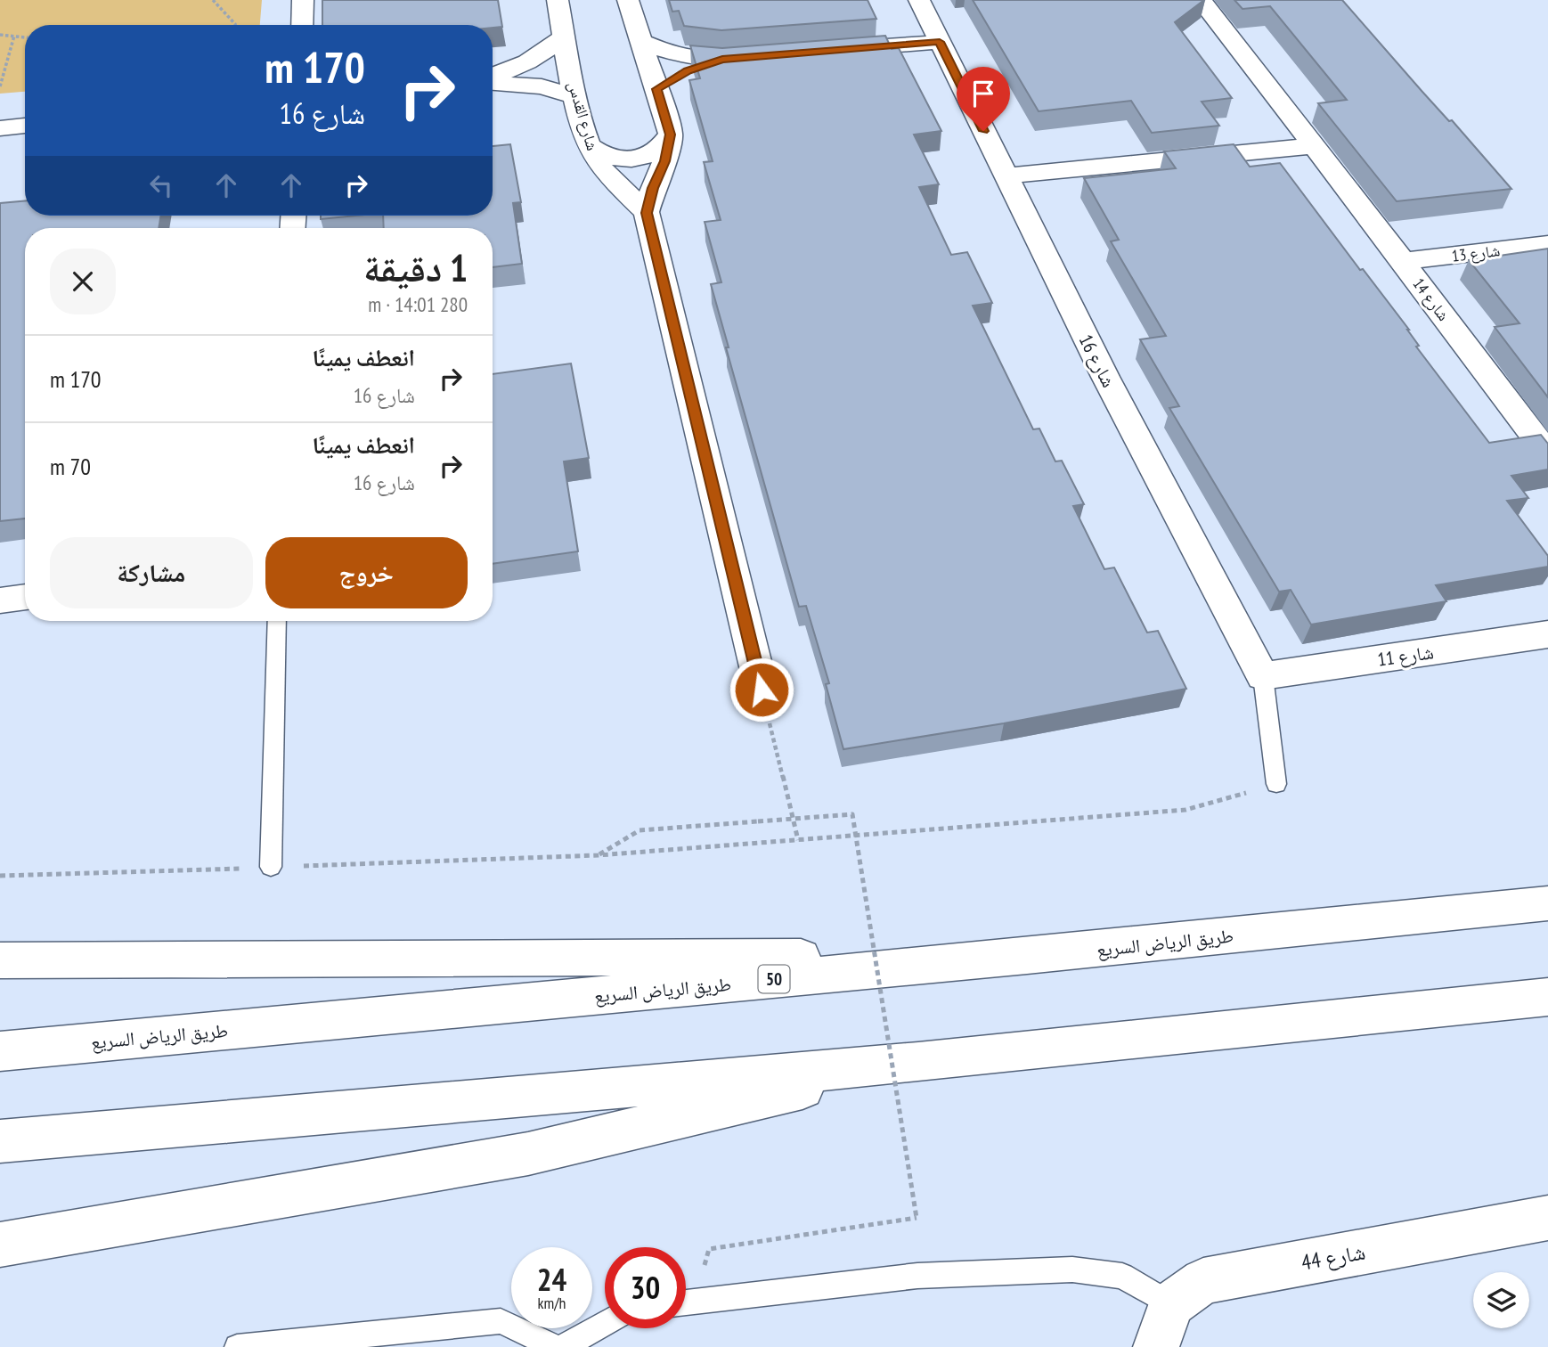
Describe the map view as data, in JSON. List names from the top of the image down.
{
  "streets": {
    "main road": [
      "شارع القدس",
      "شارع 13",
      "شارع 14",
      "شارع 16",
      "شارع 11",
      "طريق الرياض السريع",
      "50",
      "شارع 44"
    ]
  },
  "crossings": [
    ["شارع 13", "شارع 14"],
    ["شارع 16", "شارع 11"]
  ],
  "page": {
    "turn": ["170 m", "شارع 16"],
    "heading": ["1 دقيقة", "280 m · 14:01"],
    "list": [
      {
        "name": "انعطف يمينًا",
        "note": "شارع 16",
        "value": "170 m"
      },
      {
        "name": "انعطف يمينًا",
        "note": "شارع 16",
        "value": "70 m"
      }
    ],
    "buttons": ["خروج", "مشاركة"],
    "speed": "24 km/h",
    "limit": "30"
  }
}
